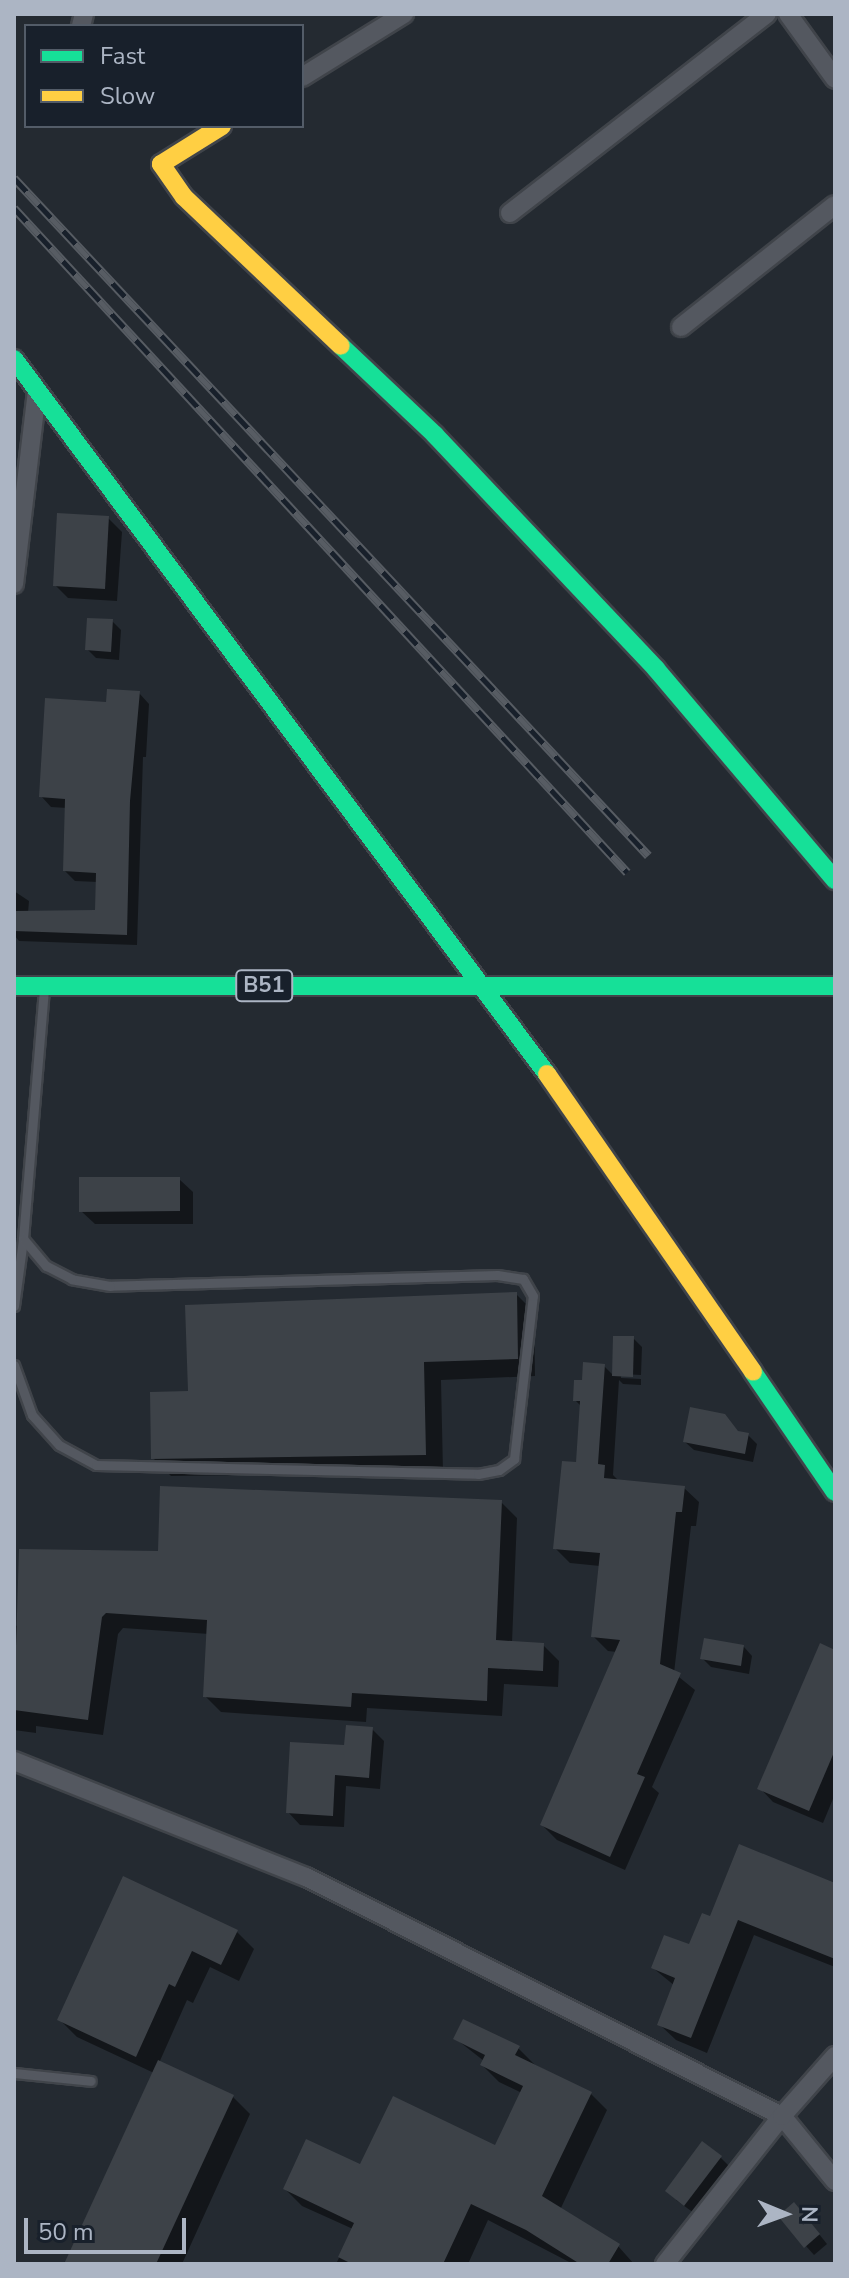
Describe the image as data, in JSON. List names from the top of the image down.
{
  "streets": {
    "main road": ["B51"]
  },
  "legend": ["Fast", "Slow"],
  "scale_bar": "50 m",
  "north": "right"
}
